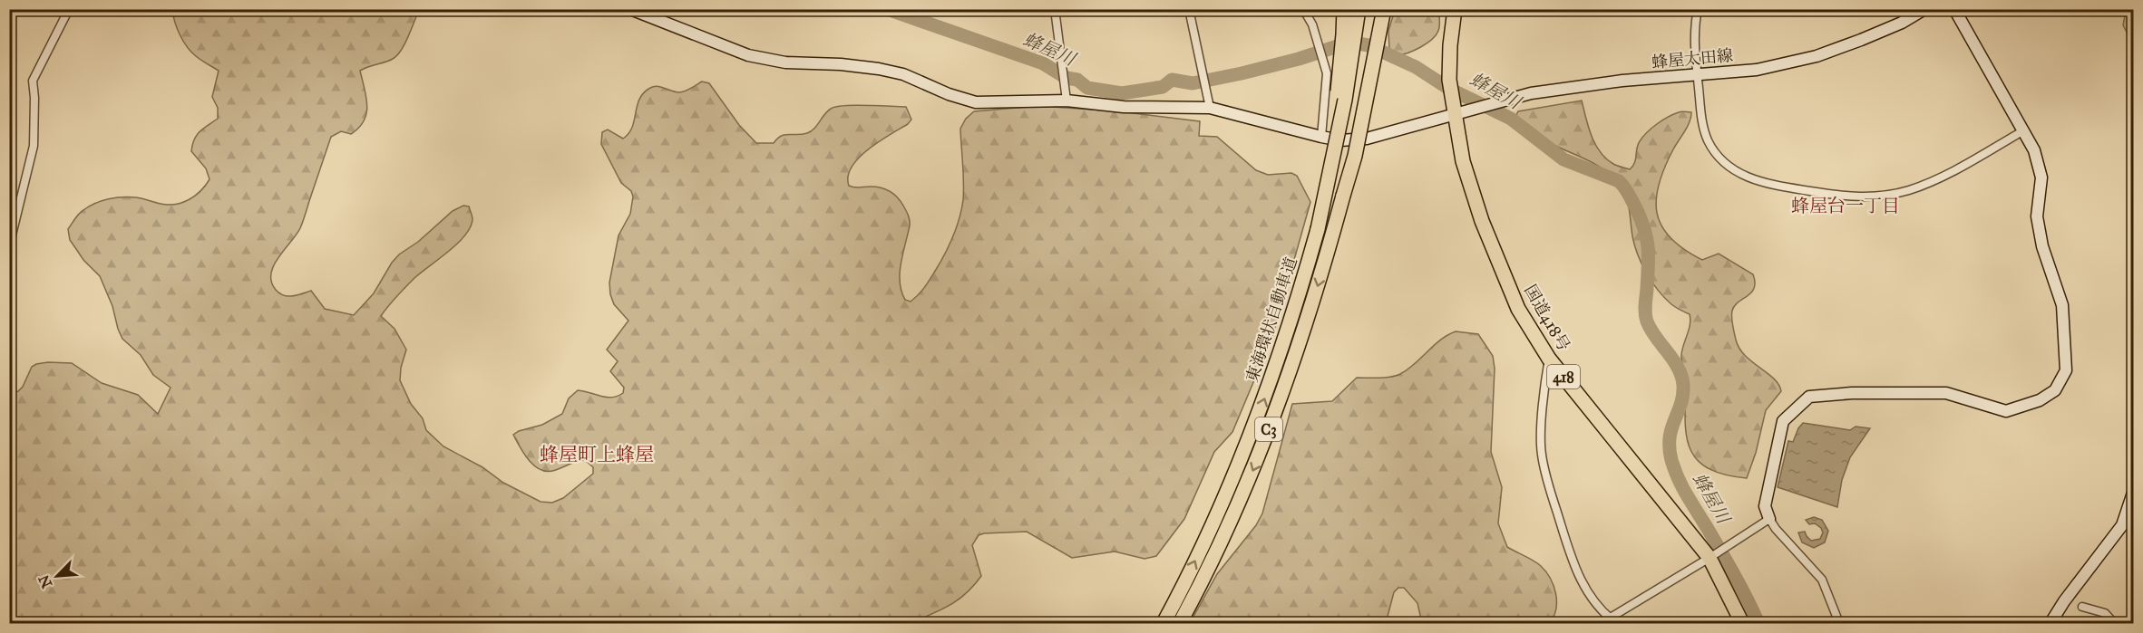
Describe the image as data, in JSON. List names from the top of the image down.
{
  "streets": {
    "highway": [
      "国道418号",
      "東海環状自動車道",
      "418",
      "C3"
    ],
    "street": ["蜂屋太田線"]
  },
  "crossings": [
    ["蜂屋太田線", "国道418号"]
  ],
  "districts": ["蜂屋台一丁目", "蜂屋町上蜂屋"],
  "water": ["蜂屋川"],
  "north": "bottom left"
}
